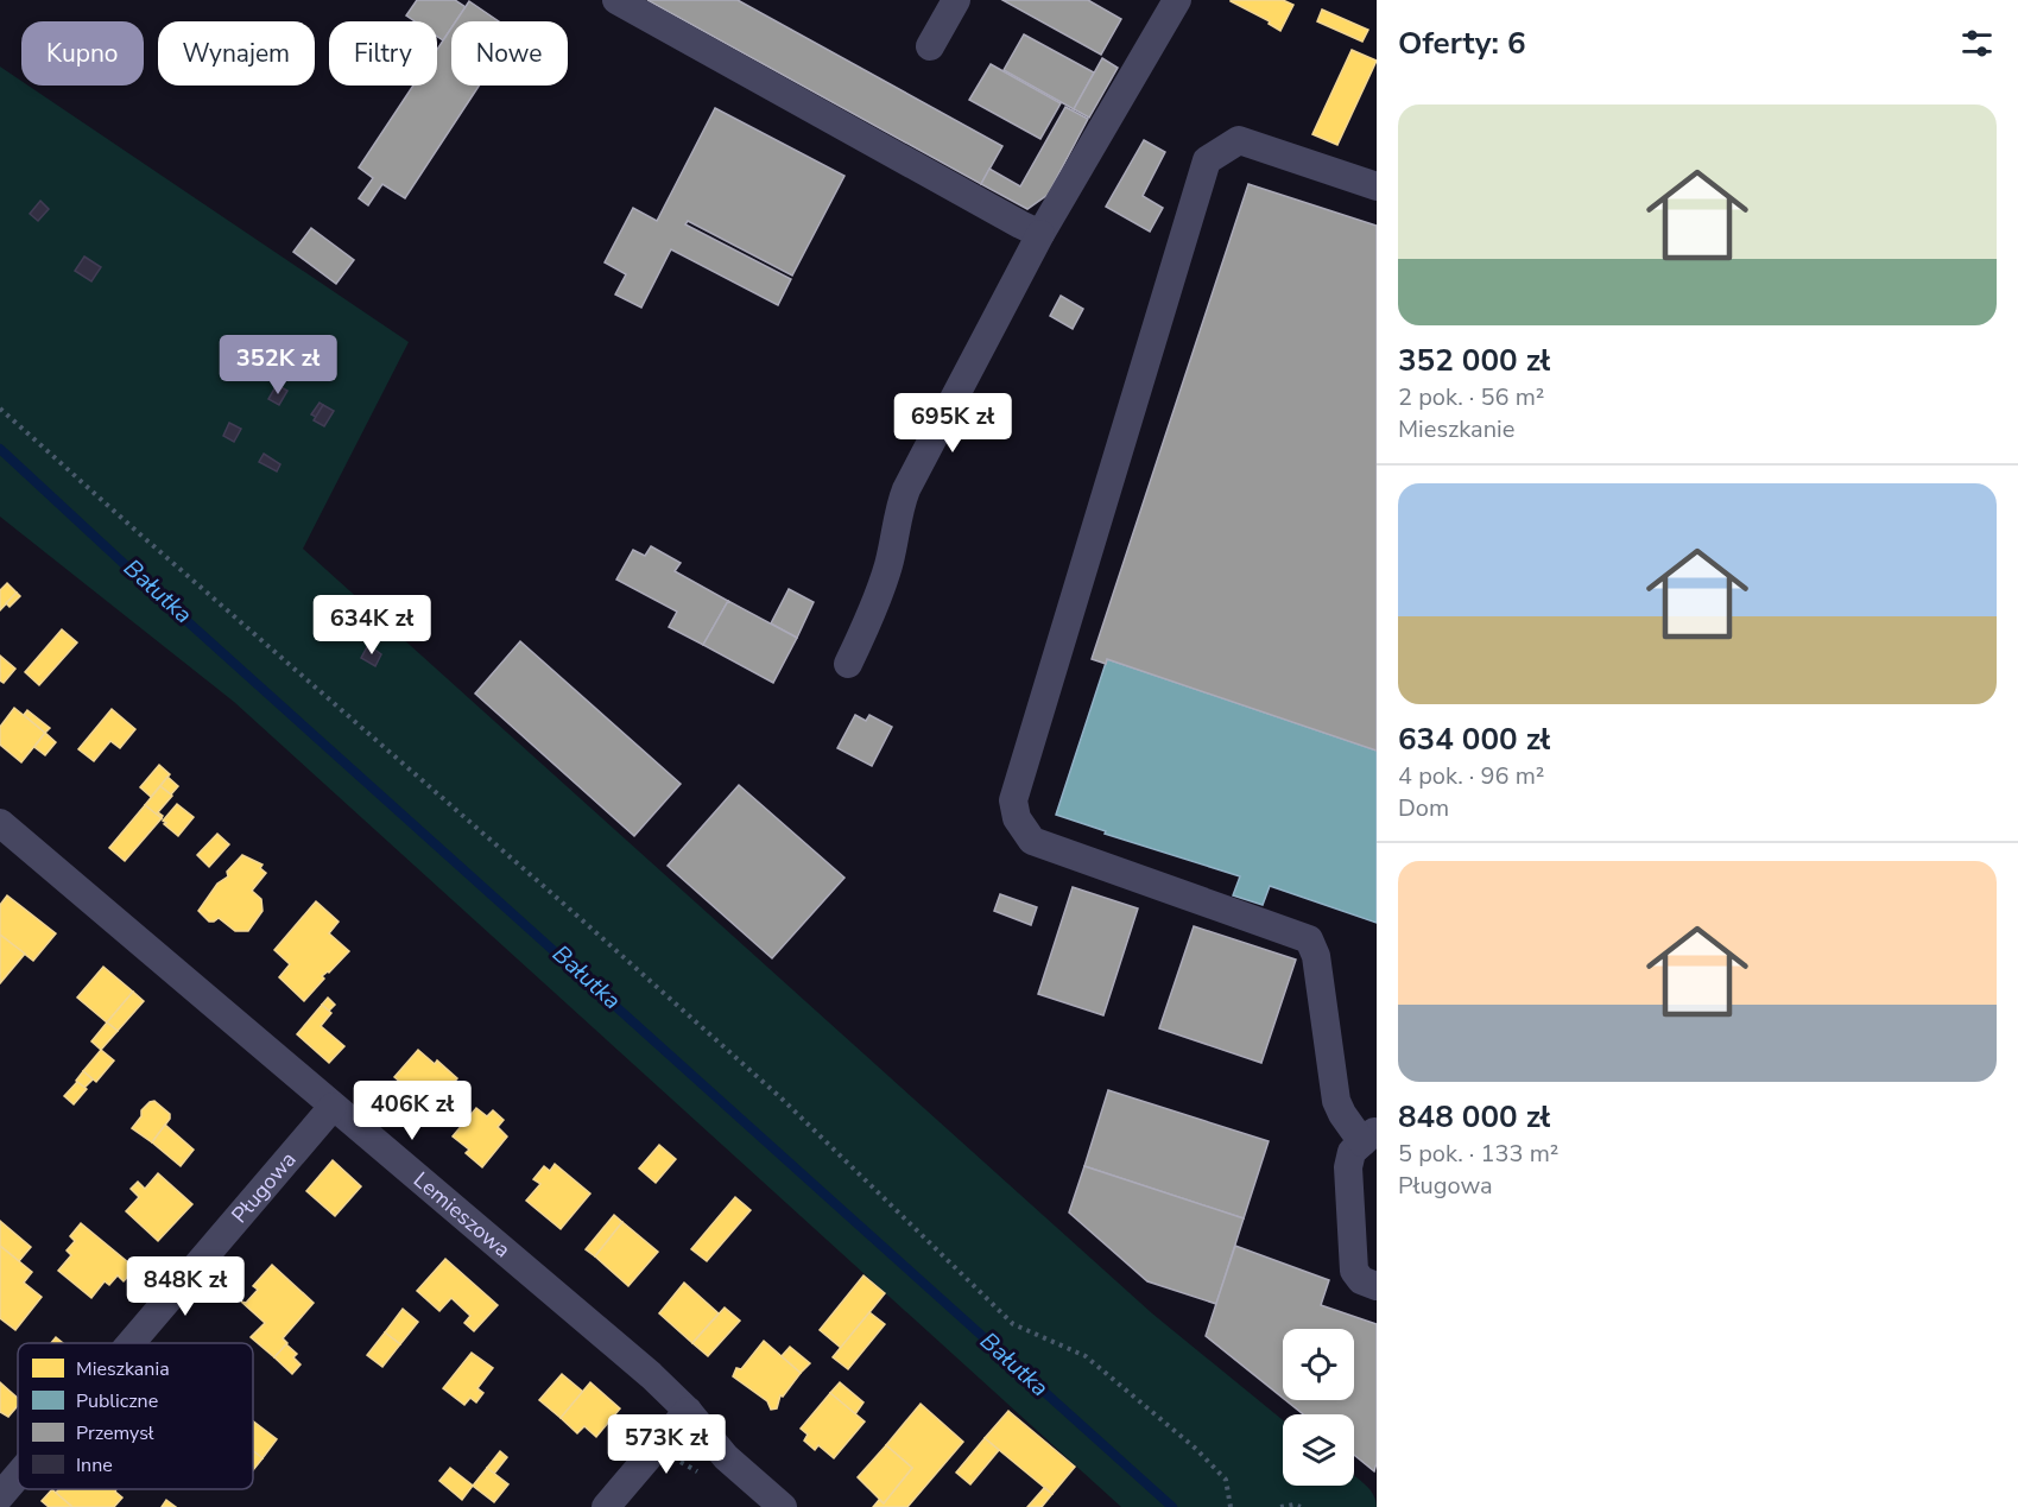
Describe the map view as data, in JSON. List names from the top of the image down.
{
  "streets": {
    "street": ["Pługowa", "Lemieszowa"]
  },
  "crossings": [
    ["Pługowa", "Lemieszowa"]
  ],
  "water": ["Bałutka"],
  "legend": [
    "Mieszkania",
    "Publiczne",
    "Przemysł",
    "Inne"
  ],
  "page": {
    "heading": "Oferty: 6",
    "chip": [
      "Kupno",
      "Wynajem",
      "Filtry",
      "Nowe"
    ],
    "list": [
      {
        "name": "352 000 zł",
        "note": "2 pok. · 56 m² · Mieszkanie"
      },
      {
        "name": "634 000 zł",
        "note": "4 pok. · 96 m² · Dom"
      },
      {
        "name": "848 000 zł",
        "note": "5 pok. · 133 m² · Pługowa"
      }
    ],
    "price": [
      "352K zł",
      "695K zł",
      "634K zł",
      "406K zł",
      "848K zł",
      "573K zł"
    ]
  }
}
